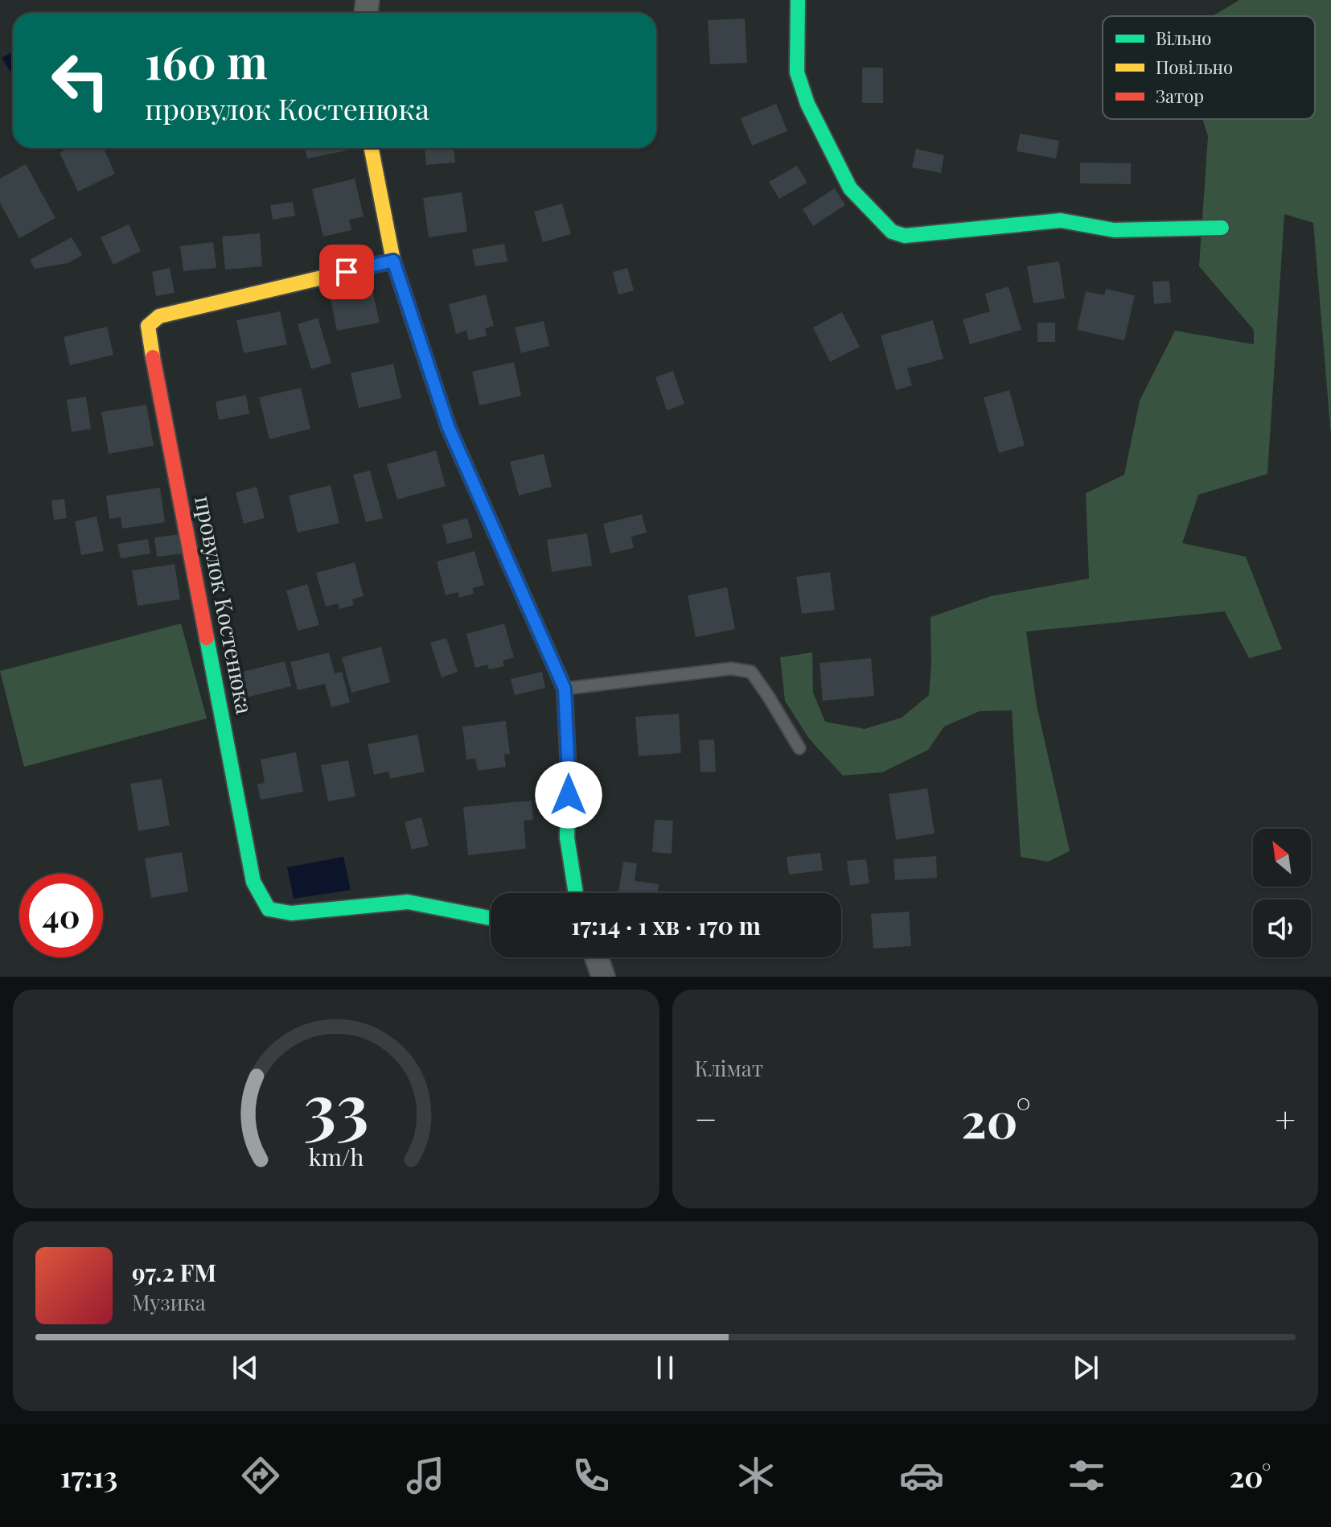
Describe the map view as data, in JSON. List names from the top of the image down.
{
  "streets": {
    "street": ["провулок Костенюка"]
  },
  "legend": ["Вільно", "Повільно", "Затор"],
  "north": "top left",
  "page": {
    "turn": ["160 m", "провулок Костенюка"],
    "limit": "40",
    "trip": "17:14 · 1 хв · 170 m",
    "tile": "Клімат",
    "heat": ["−", "20°", "+"],
    "song": ["97.2 FM", "Музика"],
    "tabs": ["17:13", "20°"],
    "gauge": ["33", "km/h"]
  }
}
